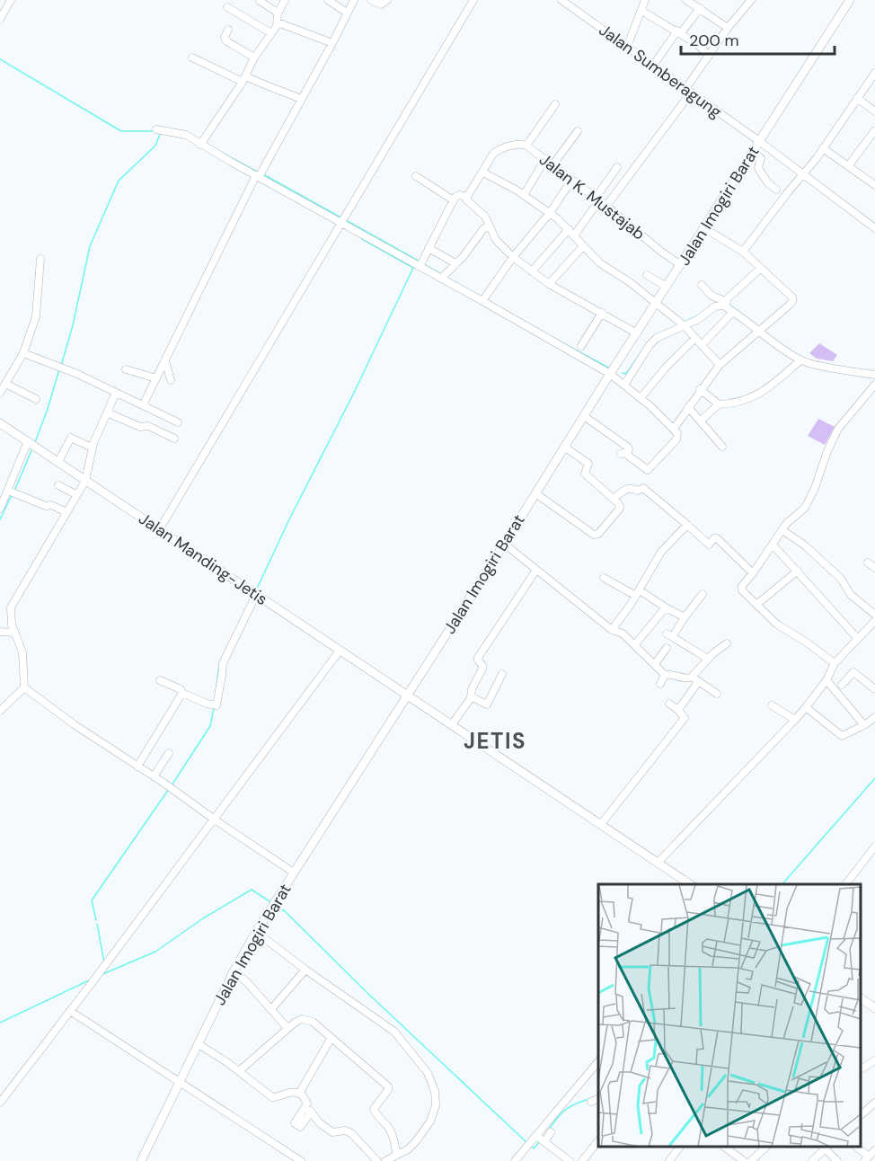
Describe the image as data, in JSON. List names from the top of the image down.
{
  "streets": {
    "main road": ["Jalan Imogiri Barat", "Jalan Manding-Jetis"],
    "street": ["Jalan Sumberagung", "Jalan K. Mustajab"]
  },
  "crossings": [
    ["Jalan Sumberagung", "Jalan Imogiri Barat"],
    ["Jalan K. Mustajab", "Jalan Imogiri Barat"],
    ["Jalan Imogiri Barat", "Jalan Manding-Jetis"]
  ],
  "districts": ["JETIS"],
  "scale_bar": "200 m"
}
